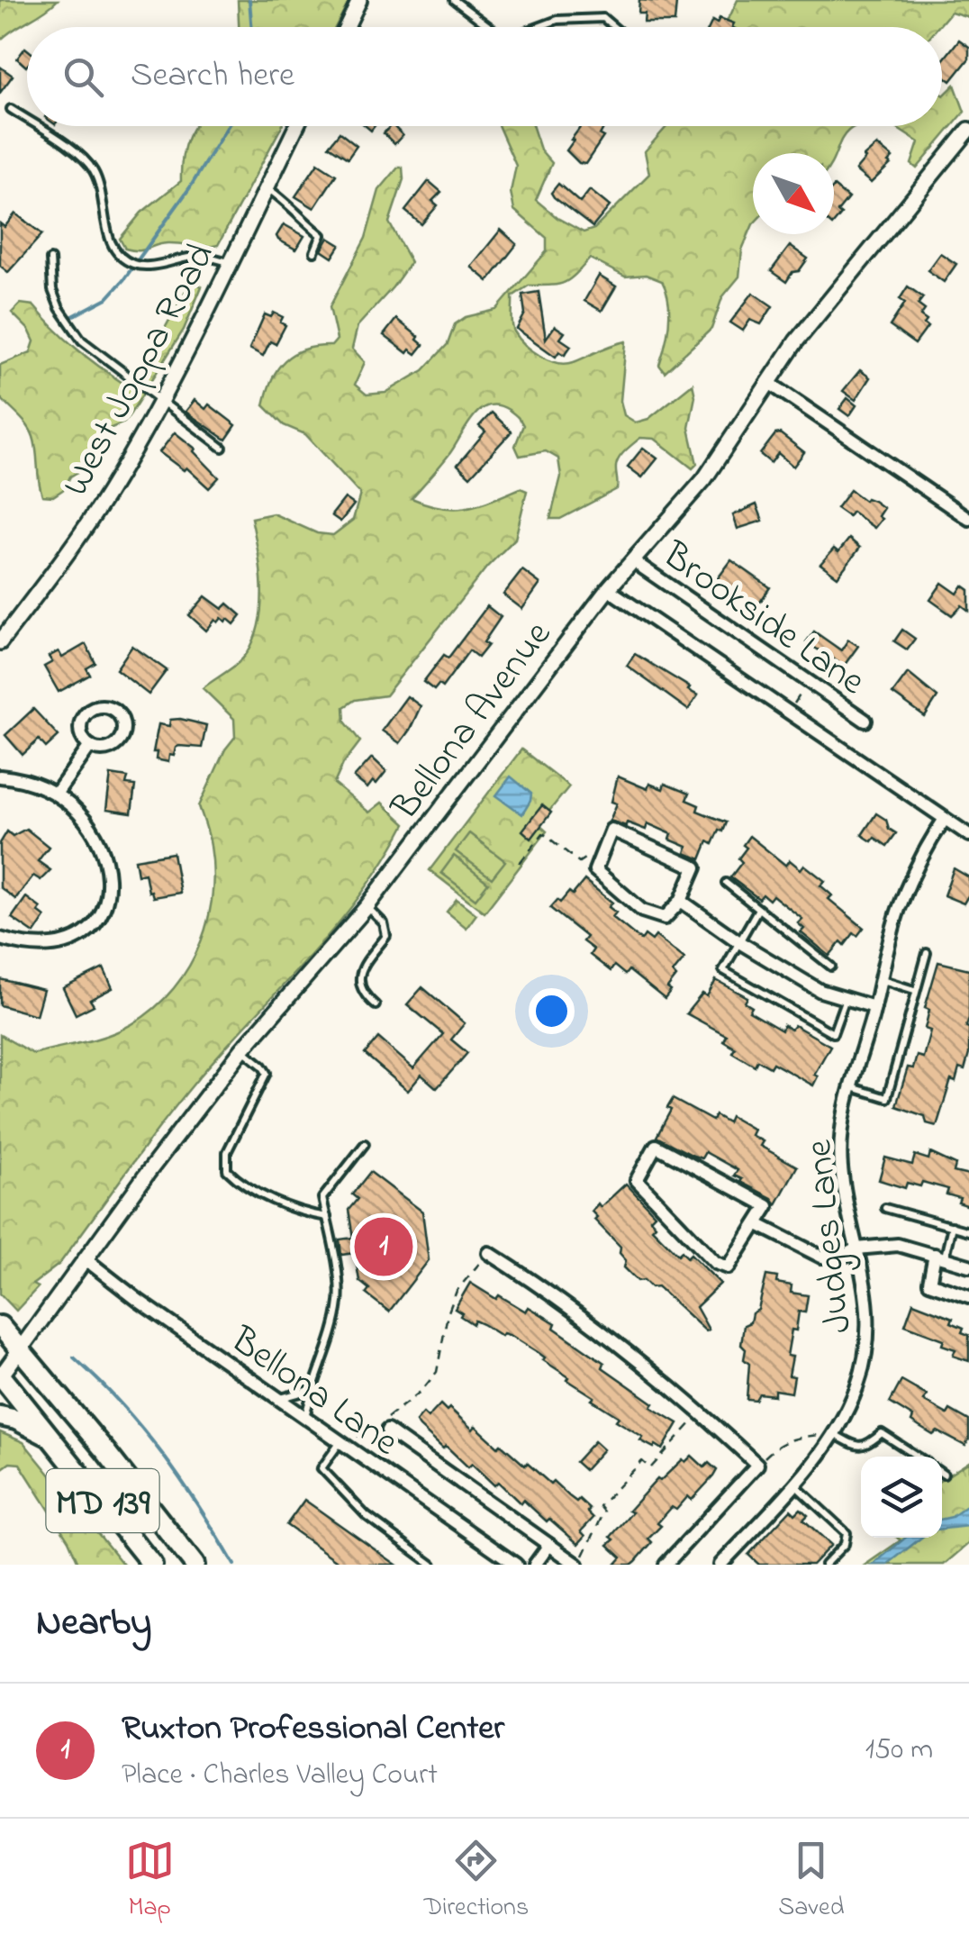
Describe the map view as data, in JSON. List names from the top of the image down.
{
  "streets": {
    "main road": ["MD 139"],
    "street": [
      "West Joppa Road",
      "Brookside Lane",
      "Bellona Avenue",
      "Judges Lane",
      "Bellona Lane"
    ]
  },
  "crossings": [
    ["Brookside Lane", "Bellona Avenue"],
    ["Bellona Avenue", "Bellona Lane"],
    ["Bellona Avenue", "MD 139"]
  ],
  "north": "bottom right",
  "page": {
    "search": "Search here",
    "pins": "1",
    "heading": "Nearby",
    "list": [
      {
        "mark": "1",
        "name": "Ruxton Professional Center",
        "note": "Place · Charles Valley Court",
        "value": "150 m"
      }
    ],
    "nav": ["Map", "Directions", "Saved"]
  }
}
